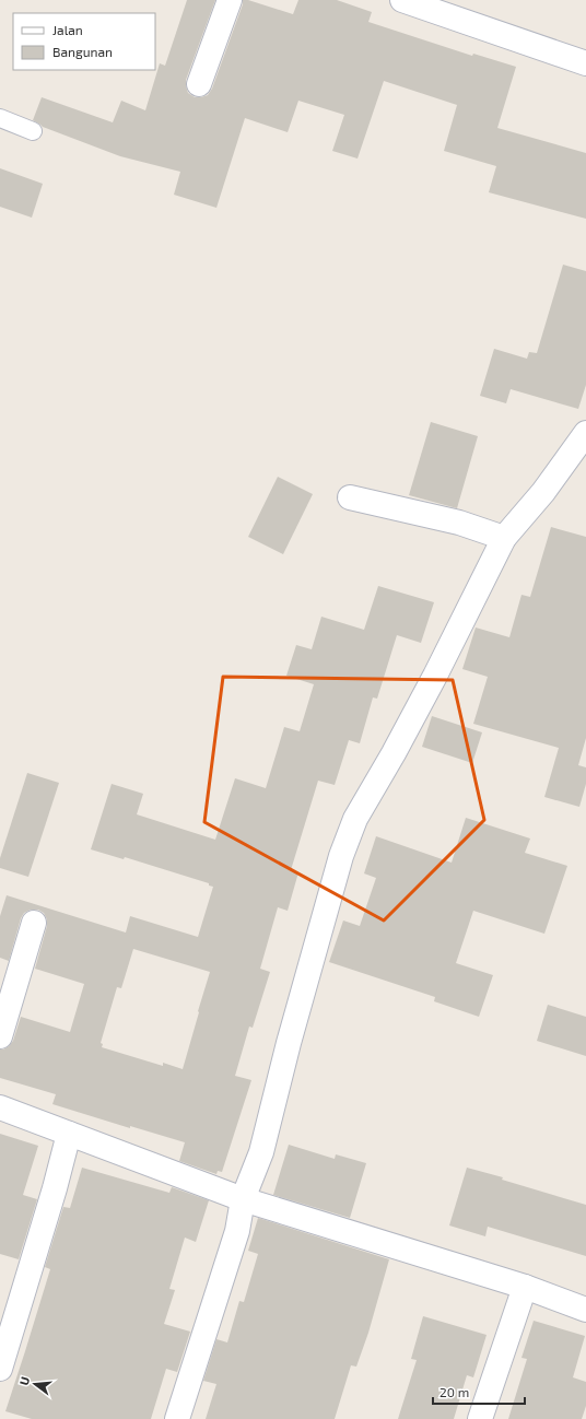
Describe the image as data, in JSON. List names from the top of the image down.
{
  "legend": ["Jalan", "Bangunan"],
  "scale_bar": "20 m",
  "north": "left"
}
